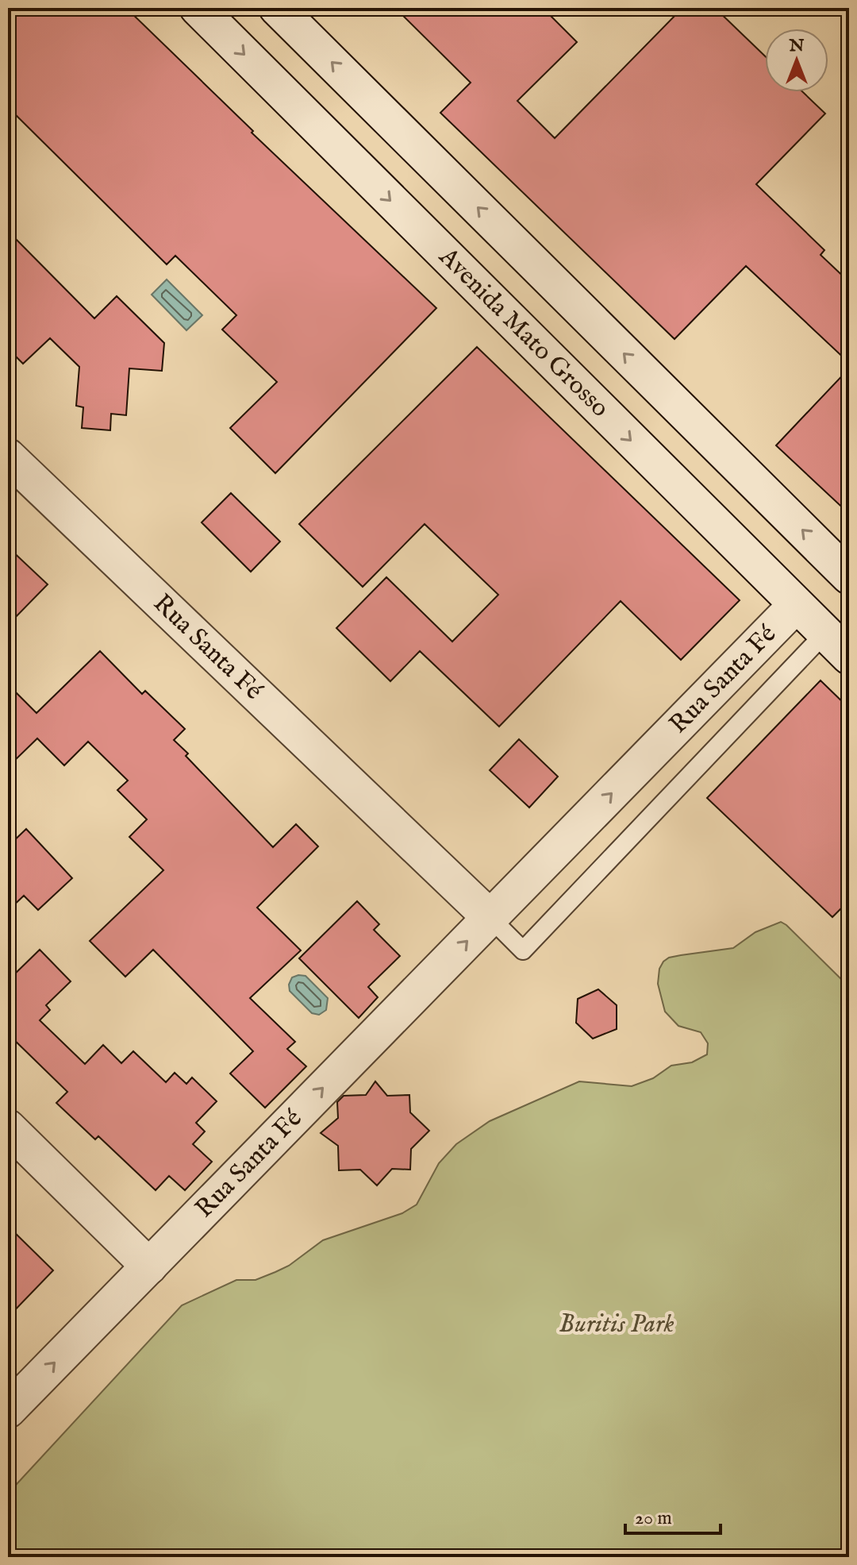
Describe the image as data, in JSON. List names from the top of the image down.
{
  "streets": {
    "street": ["Avenida Mato Grosso", "Rua Santa Fé"]
  },
  "crossings": [
    ["Avenida Mato Grosso", "Rua Santa Fé"]
  ],
  "one_way": ["Rua Santa Fé"],
  "parks": ["Buritis Park"],
  "scale_bar": "20 m",
  "north": "top"
}
